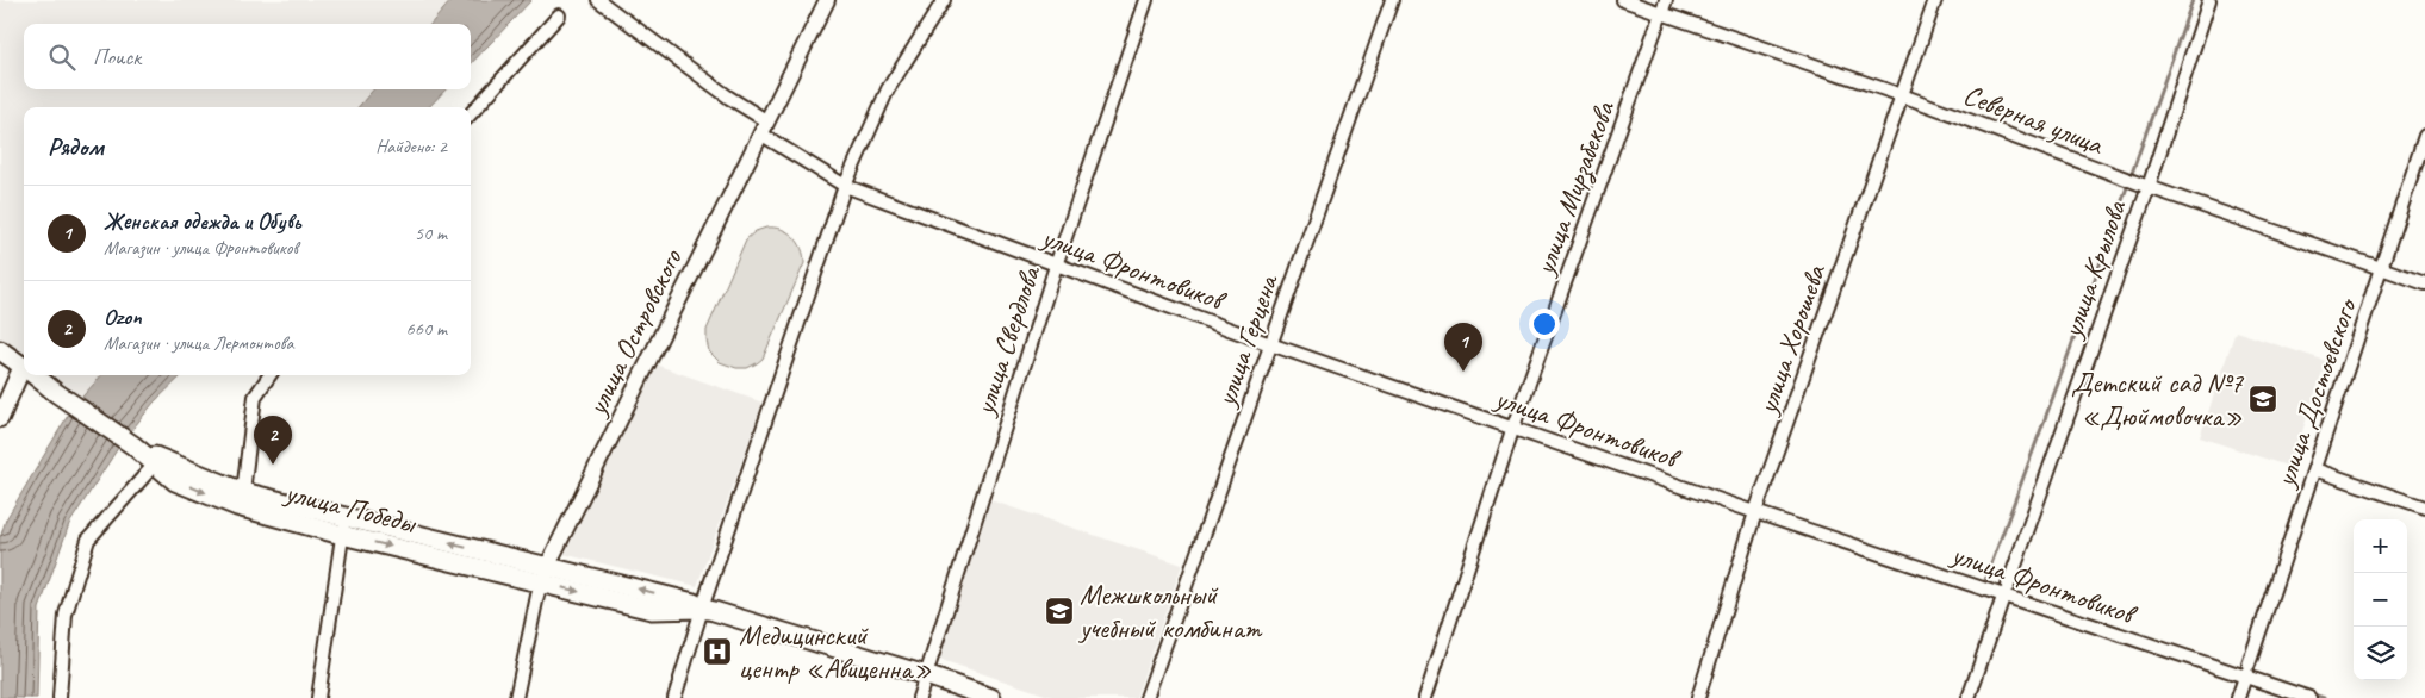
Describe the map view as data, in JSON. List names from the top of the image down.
{
  "streets": {
    "main road": ["улица Победы"],
    "street": [
      "Северная улица",
      "улица Мирзабекова",
      "улица Фронтовиков",
      "улица Крылова",
      "улица Островского",
      "улица Хорошева",
      "улица Свердлова",
      "улица Герцена",
      "улица Достоевского"
    ]
  },
  "crossings": [
    ["Северная улица", "улица Мирзабекова"],
    ["Северная улица", "улица Крылова"],
    ["Северная улица", "улица Хорошева"],
    ["Северная улица", "улица Достоевского"],
    ["улица Мирзабекова", "улица Фронтовиков"],
    ["улица Фронтовиков", "улица Крылова"],
    ["улица Фронтовиков", "улица Островского"],
    ["улица Фронтовиков", "улица Хорошева"],
    ["улица Фронтовиков", "улица Свердлова"],
    ["улица Фронтовиков", "улица Герцена"],
    ["улица Фронтовиков", "улица Достоевского"],
    ["улица Островского", "улица Победы"],
    ["улица Свердлова", "улица Победы"]
  ],
  "places": {
    "school or university": ["Детский сад №7 «Дюймовочка»", "Межшкольный учебный комбинат"],
    "hospital": ["Медицинский центр «Авиценна»"]
  },
  "page": {
    "search": "Поиск",
    "heading": ["Рядом", "Найдено: 2"],
    "list": [
      {
        "mark": "1",
        "name": "Женская одежда и Обувь",
        "note": "Магазин · улица Фронтовиков",
        "value": "50 m"
      },
      {
        "mark": "2",
        "name": "Ozon",
        "note": "Магазин · улица Лермонтова",
        "value": "660 m"
      }
    ],
    "pins": ["1", "2"],
    "map_buttons": ["+", "−"]
  }
}
